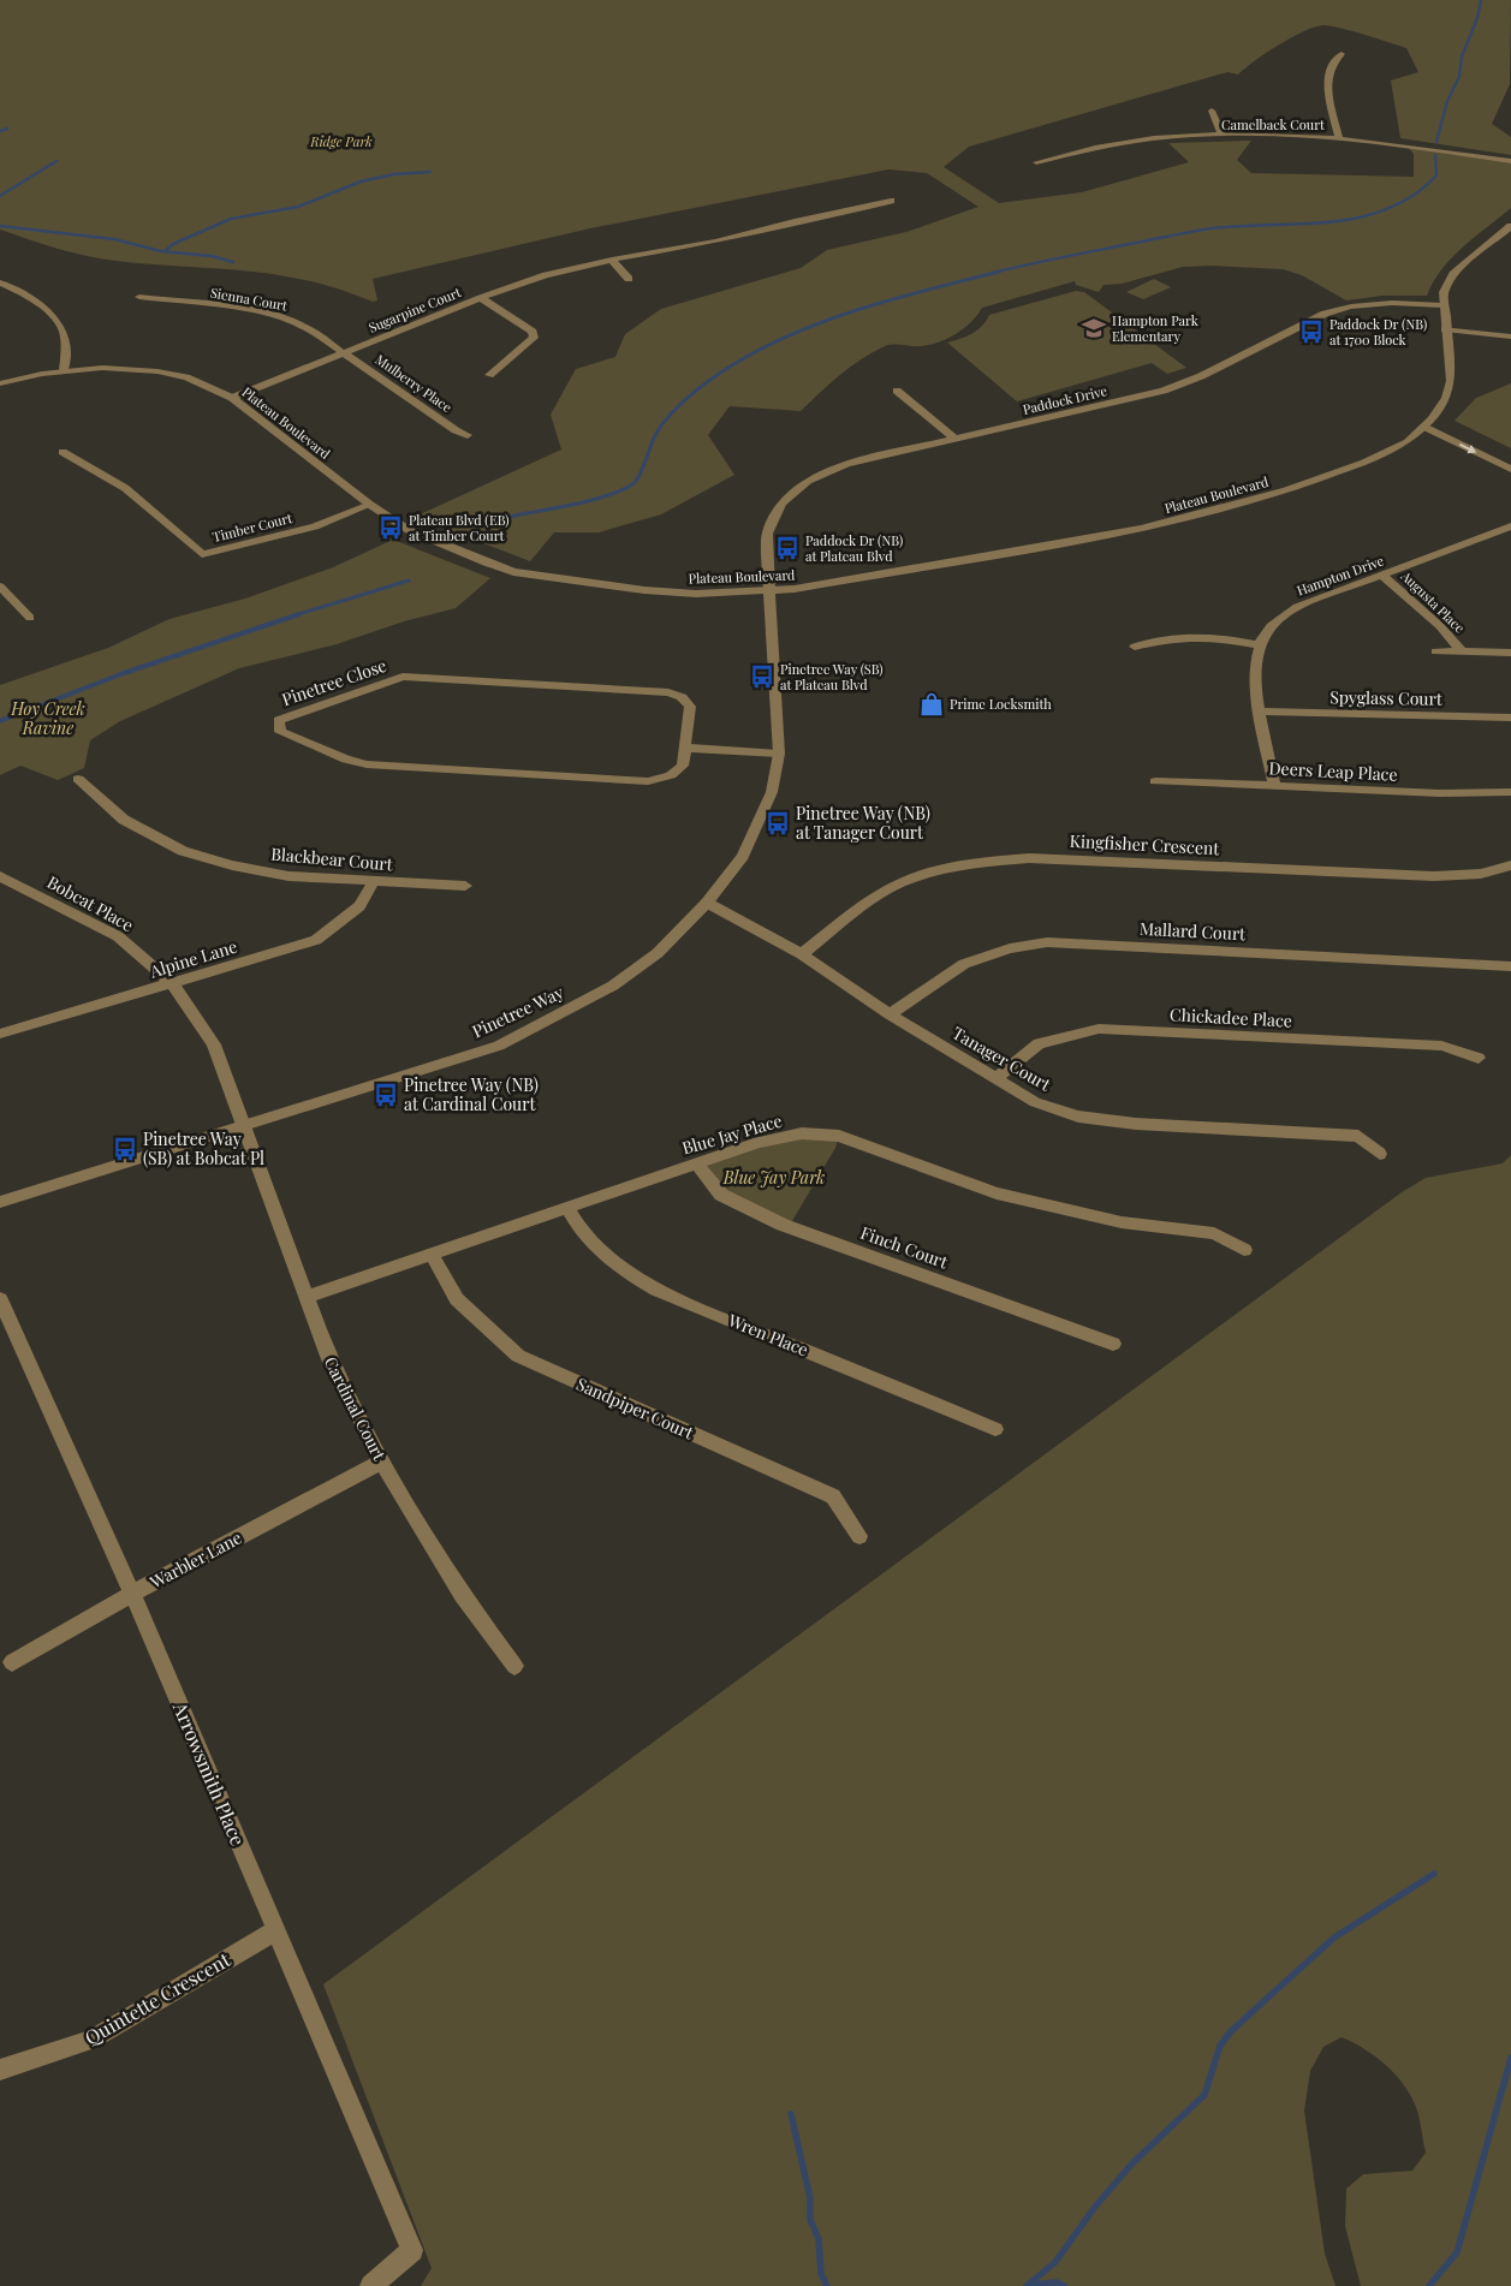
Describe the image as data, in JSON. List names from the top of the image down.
{
  "streets": {
    "street": [
      "Camelback Court",
      "Sienna Court",
      "Sugarpine Court",
      "Mulberry Place",
      "Paddock Drive",
      "Plateau Boulevard",
      "Timber Court",
      "Hampton Drive",
      "Augusta Place",
      "Pinetree Close",
      "Spyglass Court",
      "Deers Leap Place",
      "Kingfisher Crescent",
      "Blackbear Court",
      "Bobcat Place",
      "Mallard Court",
      "Alpine Lane",
      "Pinetree Way",
      "Chickadee Place",
      "Tanager Court",
      "Blue Jay Place",
      "Finch Court",
      "Wren Place",
      "Cardinal Court",
      "Sandpiper Court",
      "Warbler Lane",
      "Arrowsmith Place",
      "Quintette Crescent"
    ]
  },
  "crossings": [
    ["Sienna Court", "Sugarpine Court"],
    ["Sienna Court", "Mulberry Place"],
    ["Sugarpine Court", "Mulberry Place"],
    ["Sugarpine Court", "Plateau Boulevard"],
    ["Paddock Drive", "Plateau Boulevard"],
    ["Paddock Drive", "Pinetree Way"],
    ["Plateau Boulevard", "Timber Court"],
    ["Plateau Boulevard", "Pinetree Way"],
    ["Hampton Drive", "Augusta Place"],
    ["Hampton Drive", "Spyglass Court"],
    ["Hampton Drive", "Deers Leap Place"],
    ["Kingfisher Crescent", "Tanager Court"],
    ["Blackbear Court", "Alpine Lane"],
    ["Bobcat Place", "Alpine Lane"],
    ["Bobcat Place", "Pinetree Way"],
    ["Bobcat Place", "Cardinal Court"],
    ["Mallard Court", "Tanager Court"],
    ["Pinetree Way", "Tanager Court"],
    ["Pinetree Way", "Cardinal Court"],
    ["Chickadee Place", "Tanager Court"],
    ["Blue Jay Place", "Finch Court"],
    ["Blue Jay Place", "Wren Place"],
    ["Blue Jay Place", "Cardinal Court"],
    ["Blue Jay Place", "Sandpiper Court"],
    ["Cardinal Court", "Warbler Lane"],
    ["Warbler Lane", "Arrowsmith Place"],
    ["Arrowsmith Place", "Quintette Crescent"]
  ],
  "parks": ["Ridge Park", "Hoy Creek Ravine", "Blue Jay Park"],
  "places": {
    "school or university": ["Hampton Park Elementary"],
    "bus stop": [
      "Paddock Dr (NB) at 1700 Block",
      "Plateau Blvd (EB) at Timber Court",
      "Paddock Dr (NB) at Plateau Blvd",
      "Pinetree Way (SB) at Plateau Blvd",
      "Pinetree Way (NB) at Tanager Court",
      "Pinetree Way (NB) at Cardinal Court",
      "Pinetree Way (SB) at Bobcat Pl"
    ],
    "shop": ["Prime Locksmith"]
  }
}
